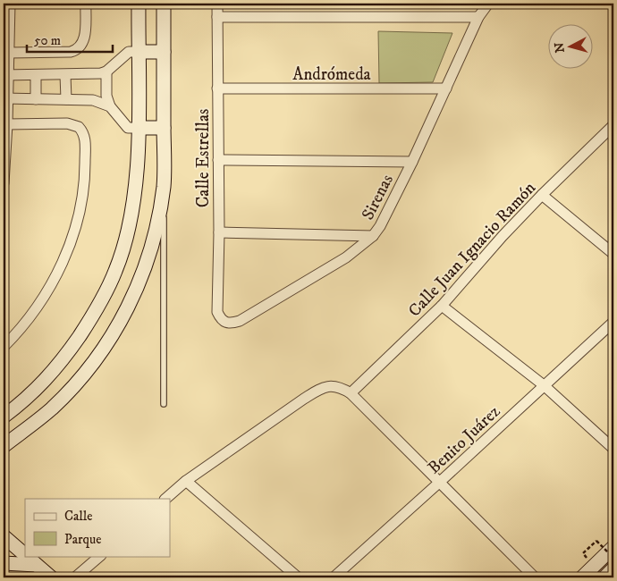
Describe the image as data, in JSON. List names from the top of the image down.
{
  "streets": {
    "street": [
      "Andrómeda",
      "Calle Estrellas",
      "Sirenas",
      "Calle Juan Ignacio Ramón",
      "Benito Juárez"
    ]
  },
  "crossings": [
    ["Andrómeda", "Calle Estrellas"],
    ["Andrómeda", "Sirenas"],
    ["Calle Estrellas", "Sirenas"]
  ],
  "legend": ["Calle", "Parque"],
  "scale_bar": "50 m",
  "north": "left"
}
